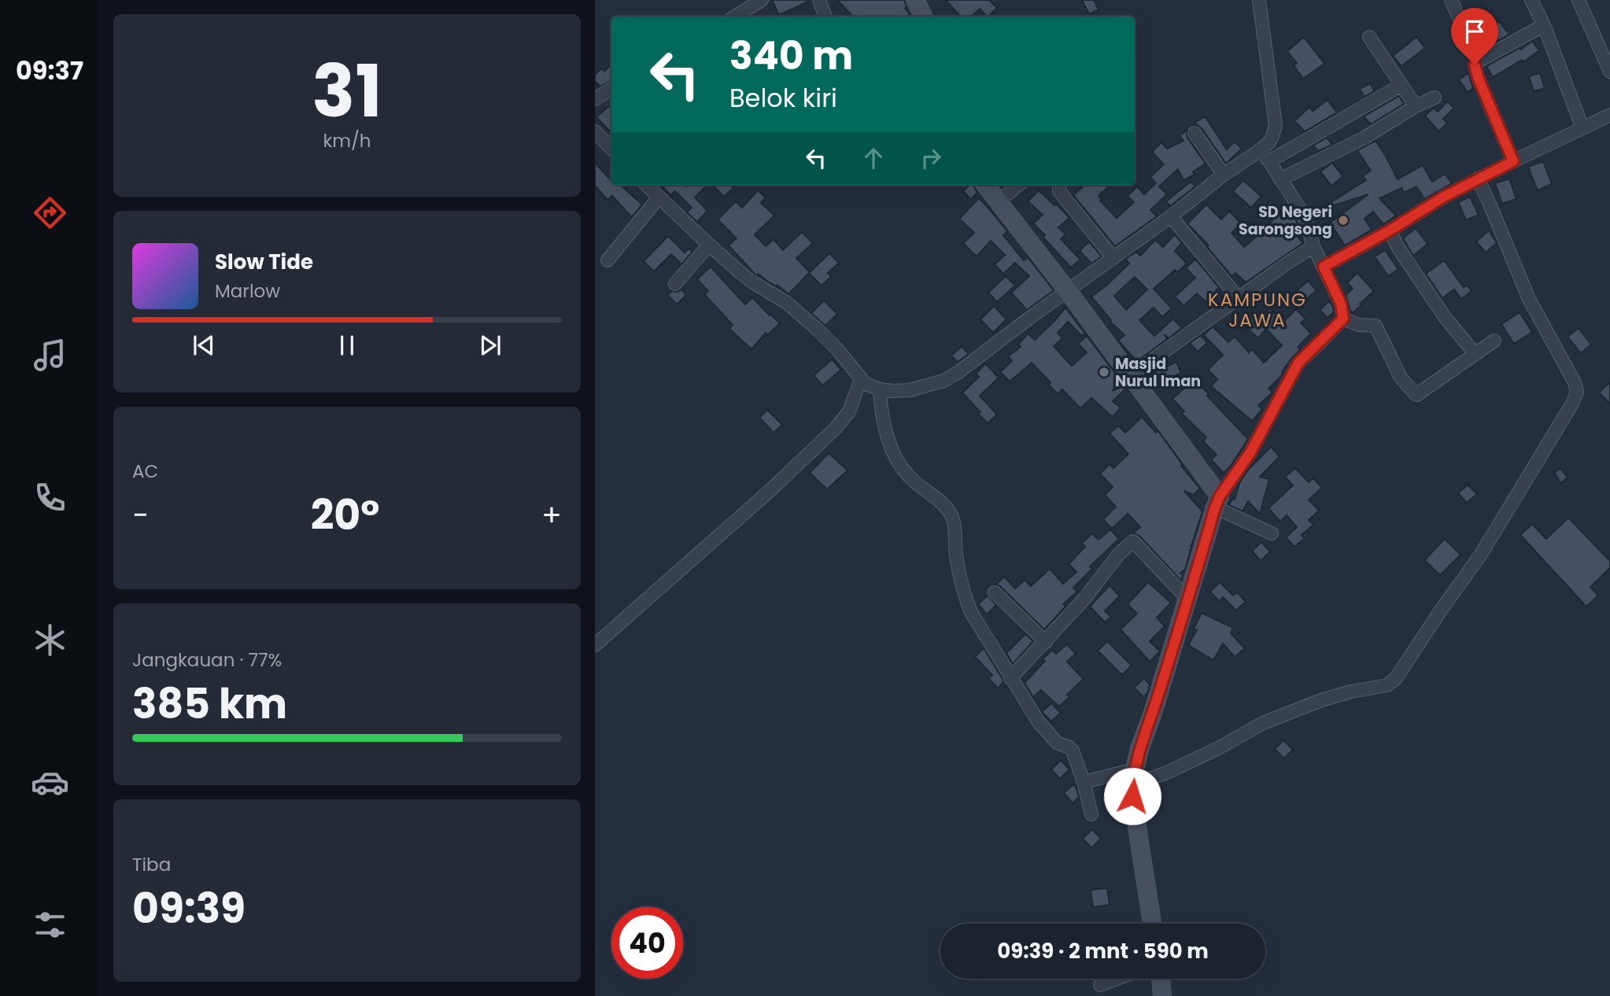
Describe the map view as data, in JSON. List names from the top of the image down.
{
  "districts": ["KAMPUNG JAWA"],
  "places": ["SD Negeri Sarongsong", "Masjid Nurul Iman"],
  "page": {
    "tabs": "09:37",
    "tile": [
      ["31", "km/h"],
      "AC",
      ["Jangkauan · 77%", "385 km"],
      ["Tiba", "09:39"]
    ],
    "turn": ["340 m", "Belok kiri"],
    "song": ["Slow Tide", "Marlow"],
    "heat": ["−", "20°", "+"],
    "limit": "40",
    "trip": "09:39 · 2 mnt · 590 m"
  }
}
